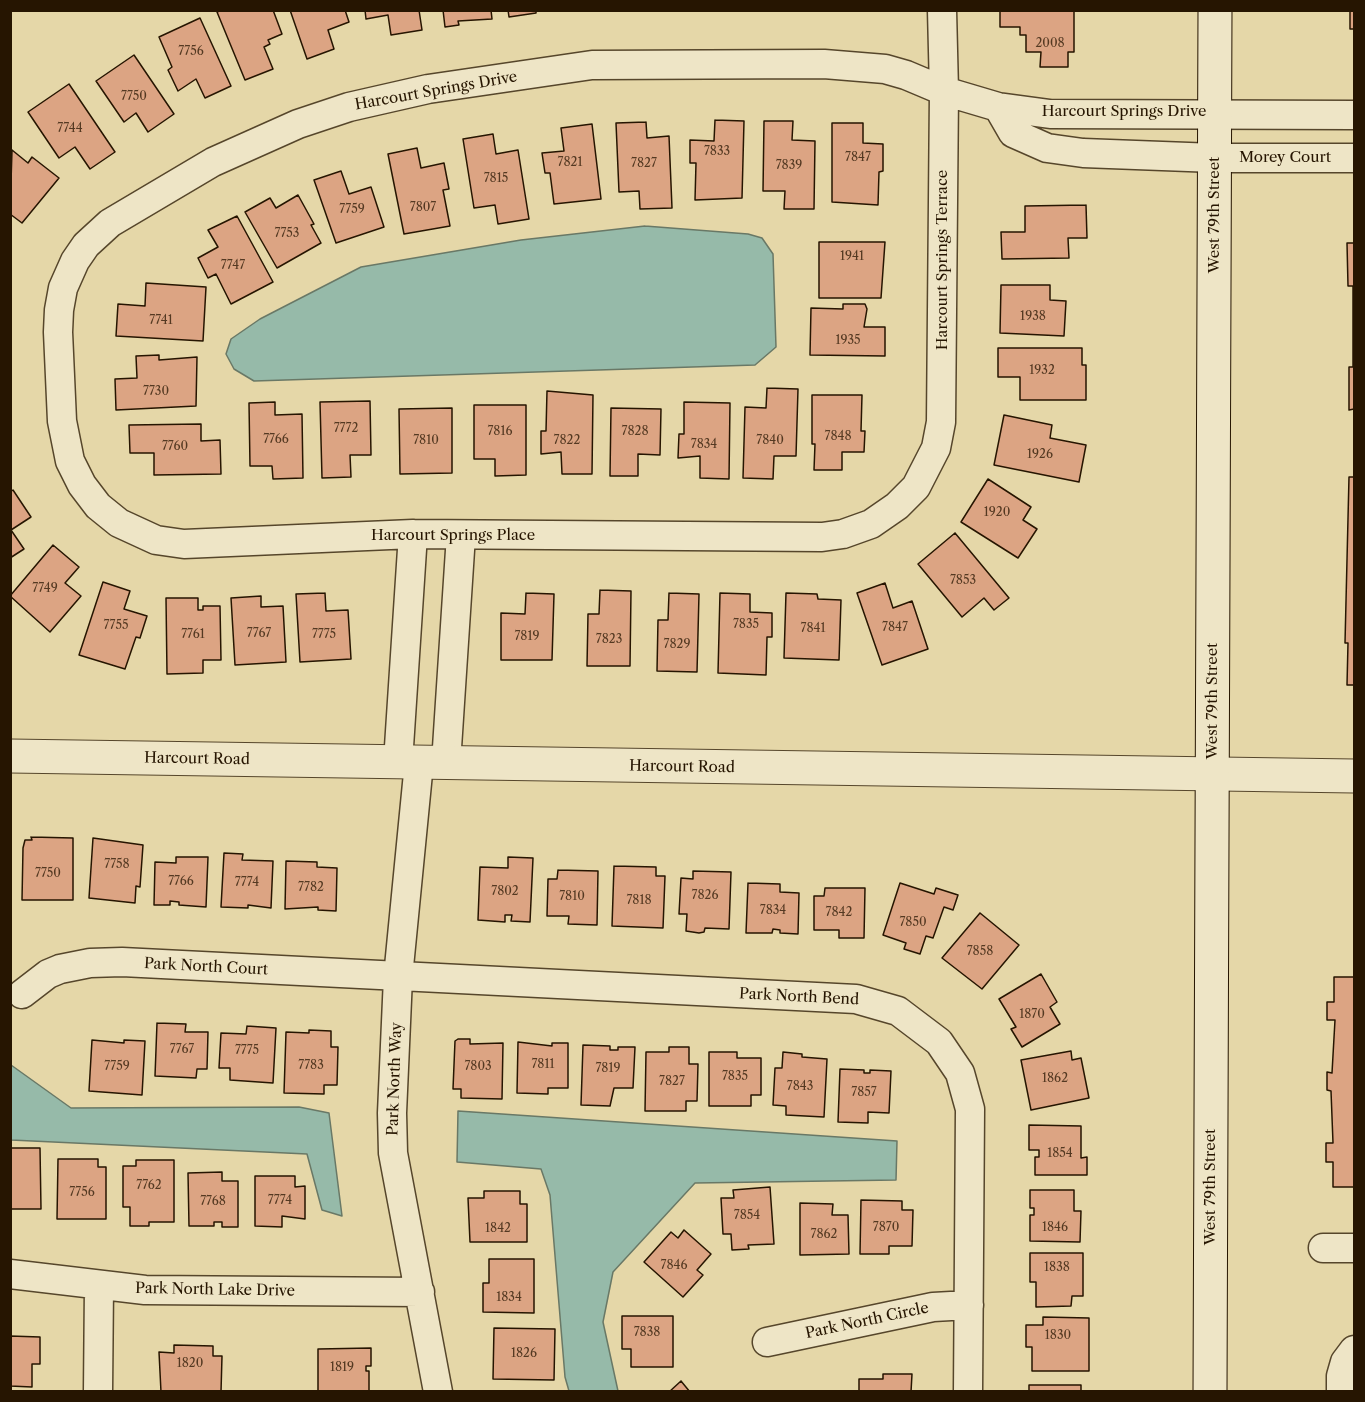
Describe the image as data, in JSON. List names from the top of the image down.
{
  "streets": {
    "main road": ["West 79th Street", "Harcourt Road"],
    "street": [
      "Harcourt Springs Drive",
      "Morey Court",
      "Harcourt Springs Terrace",
      "Harcourt Springs Place",
      "Park North Court",
      "Park North Bend",
      "Park North Way",
      "Park North Lake Drive",
      "Park North Circle"
    ]
  },
  "crossings": [
    ["Harcourt Springs Drive", "West 79th Street"],
    ["Harcourt Springs Drive", "Harcourt Springs Terrace"],
    ["Harcourt Springs Drive", "Harcourt Springs Place"],
    ["Morey Court", "West 79th Street"],
    ["West 79th Street", "Harcourt Road"],
    ["Harcourt Springs Terrace", "Harcourt Springs Place"],
    ["Harcourt Road", "Park North Way"],
    ["Park North Court", "Park North Bend"],
    ["Park North Court", "Park North Way"],
    ["Park North Bend", "Park North Way"],
    ["Park North Bend", "Park North Circle"],
    ["Park North Way", "Park North Lake Drive"]
  ],
  "house_numbers": [
    "2008",
    "7756",
    "7750",
    "7744",
    "7833",
    "7847",
    "7821",
    "7827",
    "7839",
    "7815",
    "7807",
    "7759",
    "7753",
    "1941",
    "7747",
    "1938",
    "7741",
    "1935",
    "1932",
    "7730",
    "7772",
    "7816",
    "7828",
    "7848",
    "7766",
    "7810",
    "7822",
    "7840",
    "7834",
    "7760",
    "1926",
    "1920",
    "7853",
    "7749",
    "7835",
    "7755",
    "7847",
    "7841",
    "7767",
    "7761",
    "7775",
    "7819",
    "7823",
    "7829",
    "7758",
    "7750",
    "7766",
    "7774",
    "7782",
    "7802",
    "7826",
    "7810",
    "7818",
    "7834",
    "7842",
    "7850",
    "7858",
    "1870",
    "7767",
    "7775",
    "7811",
    "7783",
    "7759",
    "7803",
    "7819",
    "7835",
    "1862",
    "7827",
    "7843",
    "7857",
    "1854",
    "7762",
    "7756",
    "7774",
    "7768",
    "7854",
    "7870",
    "1846",
    "1842",
    "7862",
    "7846",
    "1838",
    "1834",
    "7838",
    "1830",
    "1826",
    "1820",
    "1819"
  ]
}
